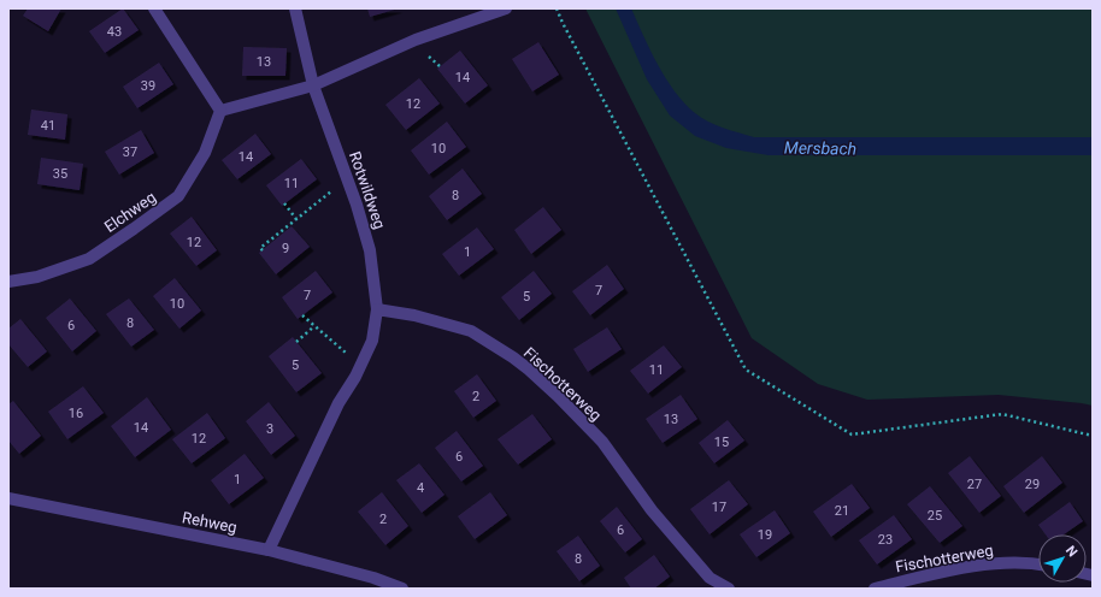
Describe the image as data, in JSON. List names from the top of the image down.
{
  "streets": {
    "street": [
      "Rotwildweg",
      "Elchweg",
      "Fischotterweg",
      "Rehweg"
    ]
  },
  "crossings": [
    ["Rotwildweg", "Fischotterweg"]
  ],
  "water": ["Mersbach"],
  "house_numbers": [
    "43",
    "13",
    "14",
    "39",
    "12",
    "41",
    "10",
    "37",
    "14",
    "35",
    "11",
    "8",
    "12",
    "9",
    "1",
    "7",
    "7",
    "5",
    "10",
    "8",
    "6",
    "5",
    "11",
    "2",
    "16",
    "13",
    "14",
    "3",
    "12",
    "15",
    "6",
    "1",
    "27",
    "29",
    "4",
    "17",
    "21",
    "25",
    "2",
    "6",
    "19",
    "23",
    "8"
  ],
  "north": "top right"
}
